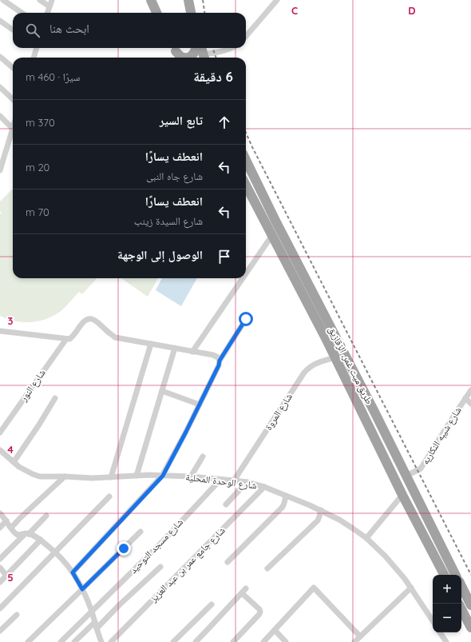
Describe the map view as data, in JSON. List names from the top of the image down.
{
  "streets": {
    "highway": ["طريق ميت غمر, الزقازيق"],
    "street": [
      "شارع النور",
      "شارع المروة",
      "شارع شيبه النكاريه",
      "شارع الوحدة المحلية",
      "شارع مسجد التوحيد",
      "شارع جامع عمر بن عبد العزيز"
    ]
  },
  "crossings": [
    ["طريق ميت غمر, الزقازيق", "شارع المروة"],
    ["طريق ميت غمر, الزقازيق", "شارع شيبه النكاريه"],
    ["شارع المروة", "شارع الوحدة المحلية"],
    ["شارع الوحدة المحلية", "شارع مسجد التوحيد"],
    ["شارع الوحدة المحلية", "شارع جامع عمر بن عبد العزيز"]
  ],
  "page": {
    "search": "ابحث هنا",
    "heading": ["6 دقيقة", "سيرًا · 460 m"],
    "list": [
      ["تابع السير", "370 m"],
      ["انعطف يسارًا", "شارع جاه النبى", "20 m"],
      ["انعطف يسارًا", "شارع السيدة زينب", "70 m"],
      "الوصول إلى الوجهة"
    ],
    "map_buttons": ["+", "−"]
  },
  "grid": {
    "columns": ["C", "D"],
    "rows": ["3", "4", "5"]
  }
}
